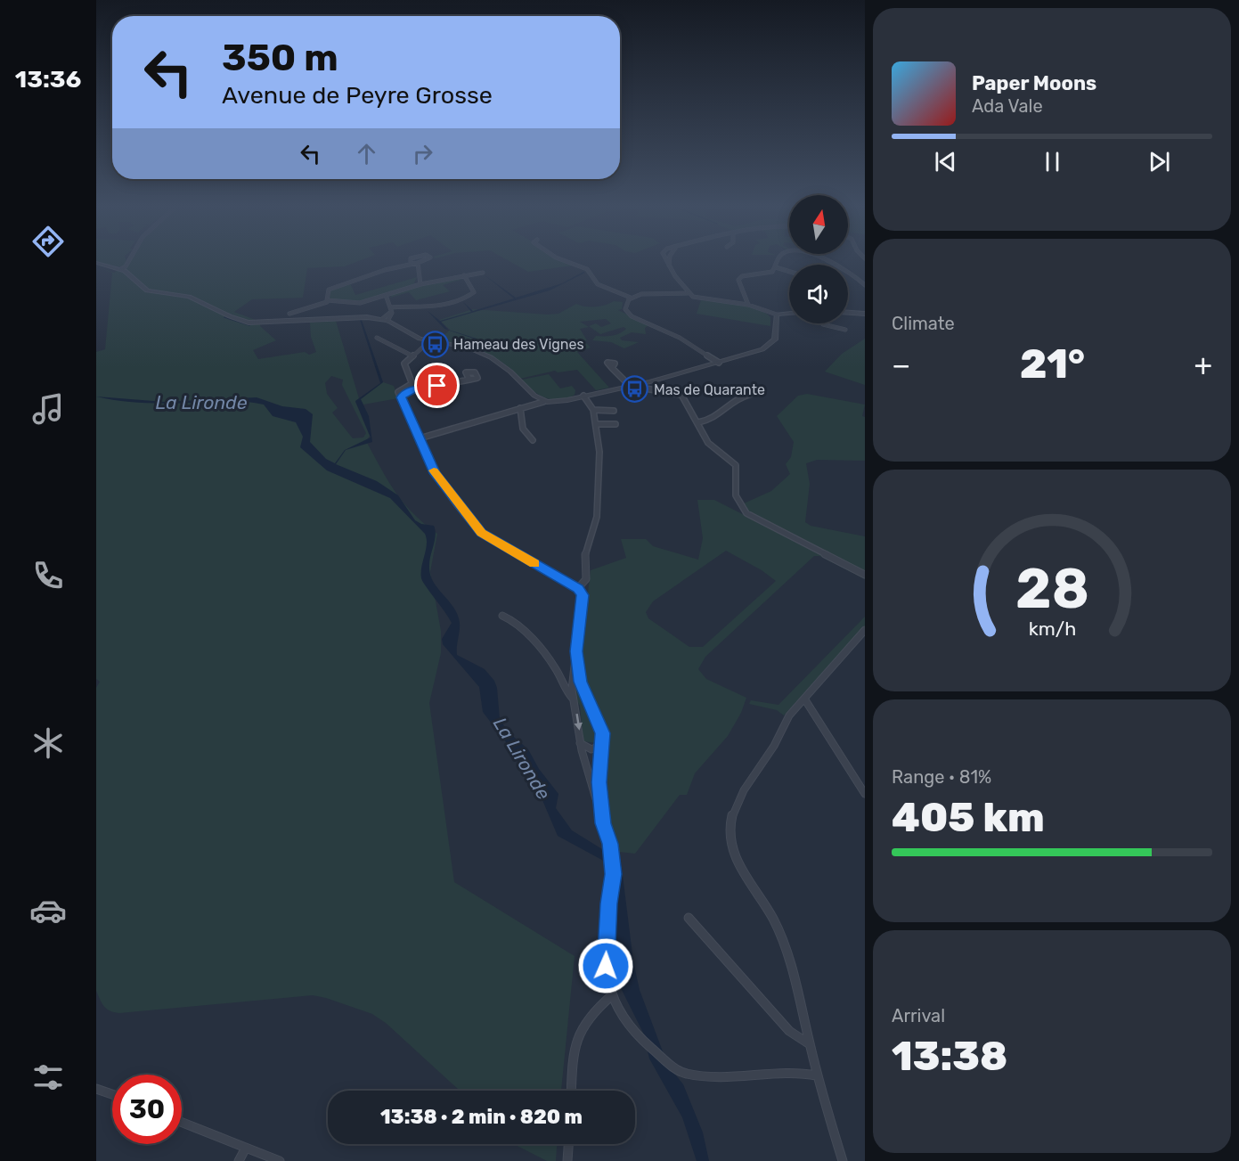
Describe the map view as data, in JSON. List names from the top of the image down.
{
  "water": ["La Lironde"],
  "places": {
    "bus stop": ["Hameau des Vignes", "Mas de Quarante"]
  },
  "north": "top",
  "page": {
    "tabs": "13:36",
    "turn": ["350 m", "Avenue de Peyre Grosse"],
    "song": ["Paper Moons", "Ada Vale"],
    "tile": [
      "Climate",
      ["Range · 81%", "405 km"],
      ["Arrival", "13:38"]
    ],
    "heat": ["−", "21°", "+"],
    "limit": "30",
    "trip": "13:38 · 2 min · 820 m",
    "gauge": ["28", "km/h"]
  }
}
